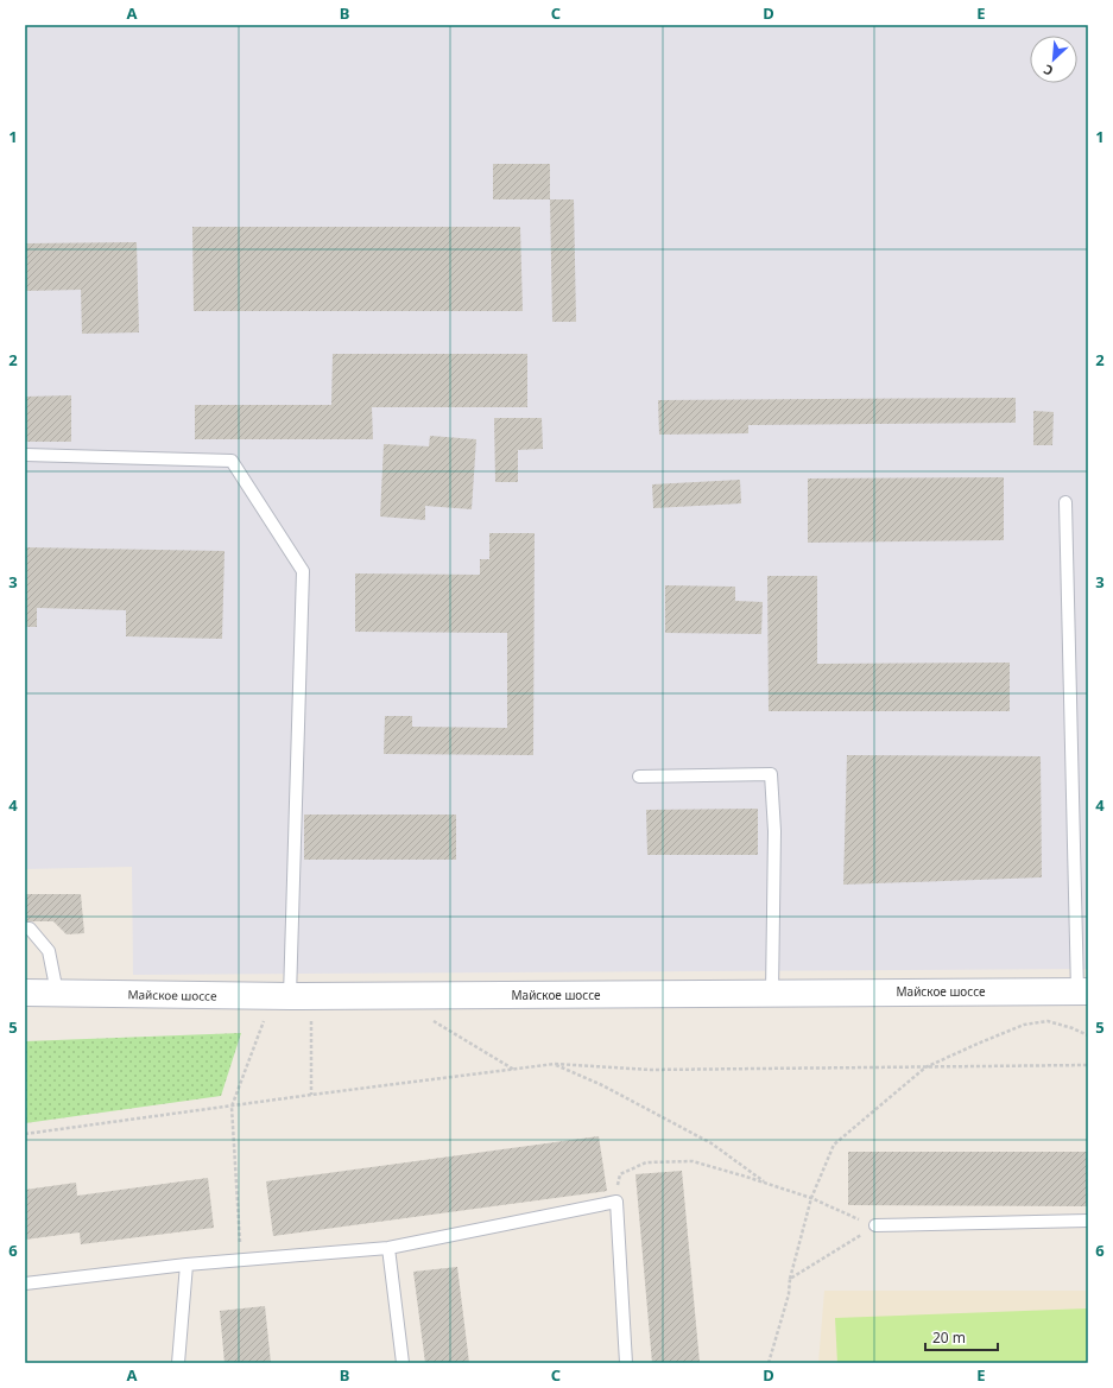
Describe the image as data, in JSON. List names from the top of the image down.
{
  "streets": {
    "street": ["Майское шоссе"]
  },
  "scale_bar": "20 m",
  "north": "bottom left",
  "grid": {
    "columns": [
      "A",
      "B",
      "C",
      "D",
      "E"
    ],
    "rows": [
      "1",
      "2",
      "3",
      "4",
      "5",
      "6"
    ]
  }
}
